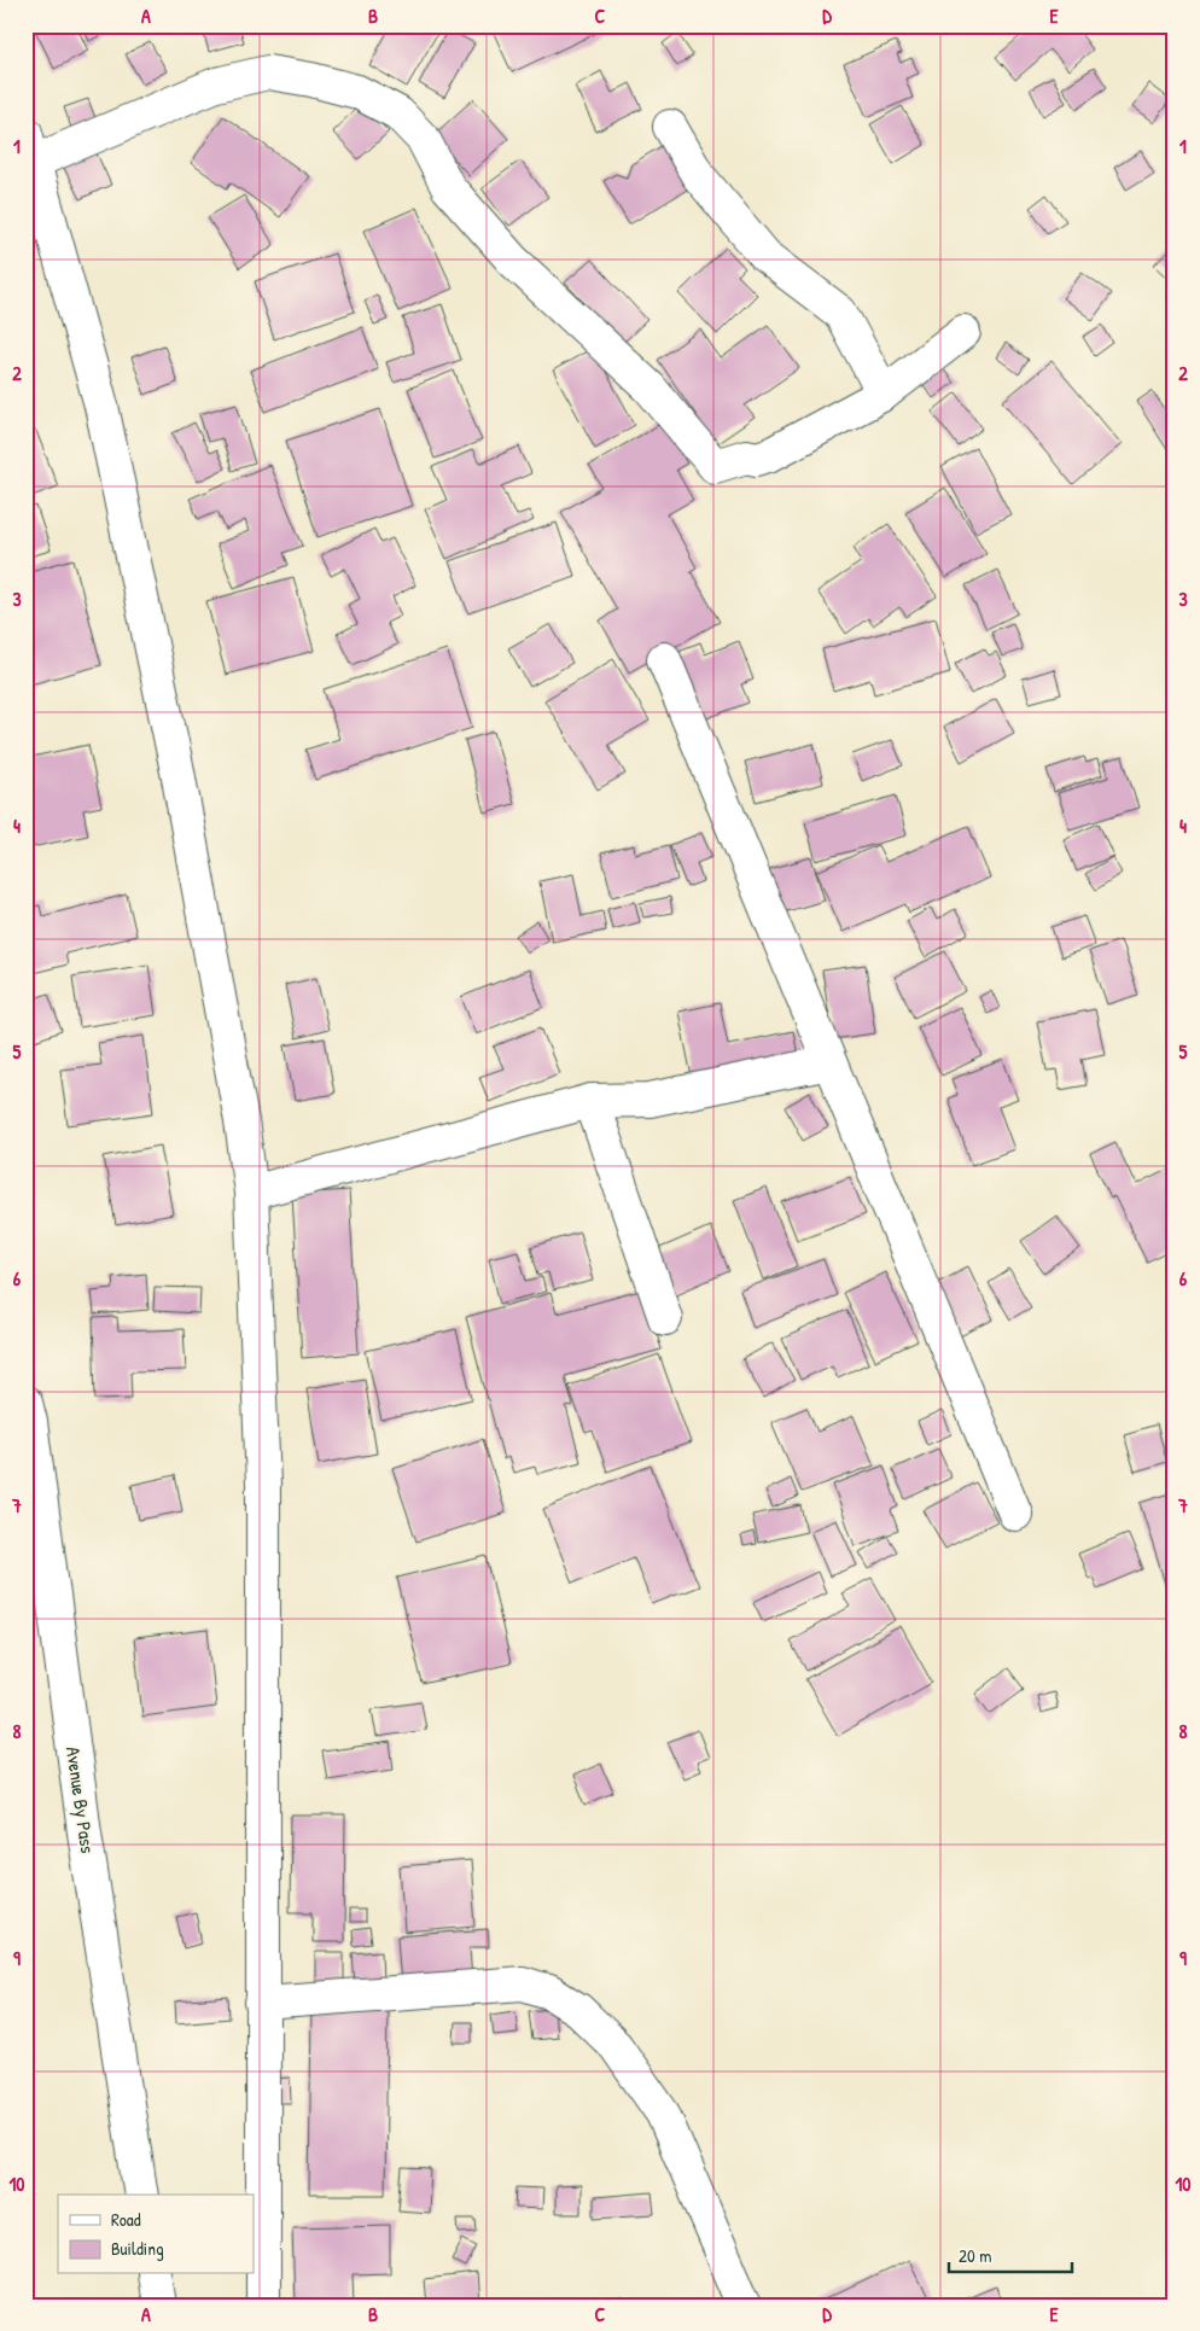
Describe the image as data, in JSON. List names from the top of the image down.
{
  "streets": {
    "main road": ["Avenue By Pass"]
  },
  "legend": ["Road", "Building"],
  "scale_bar": "20 m",
  "grid": {
    "columns": [
      "A",
      "B",
      "C",
      "D",
      "E"
    ],
    "rows": [
      "1",
      "2",
      "3",
      "4",
      "5",
      "6",
      "7",
      "8",
      "9",
      "10"
    ]
  }
}
